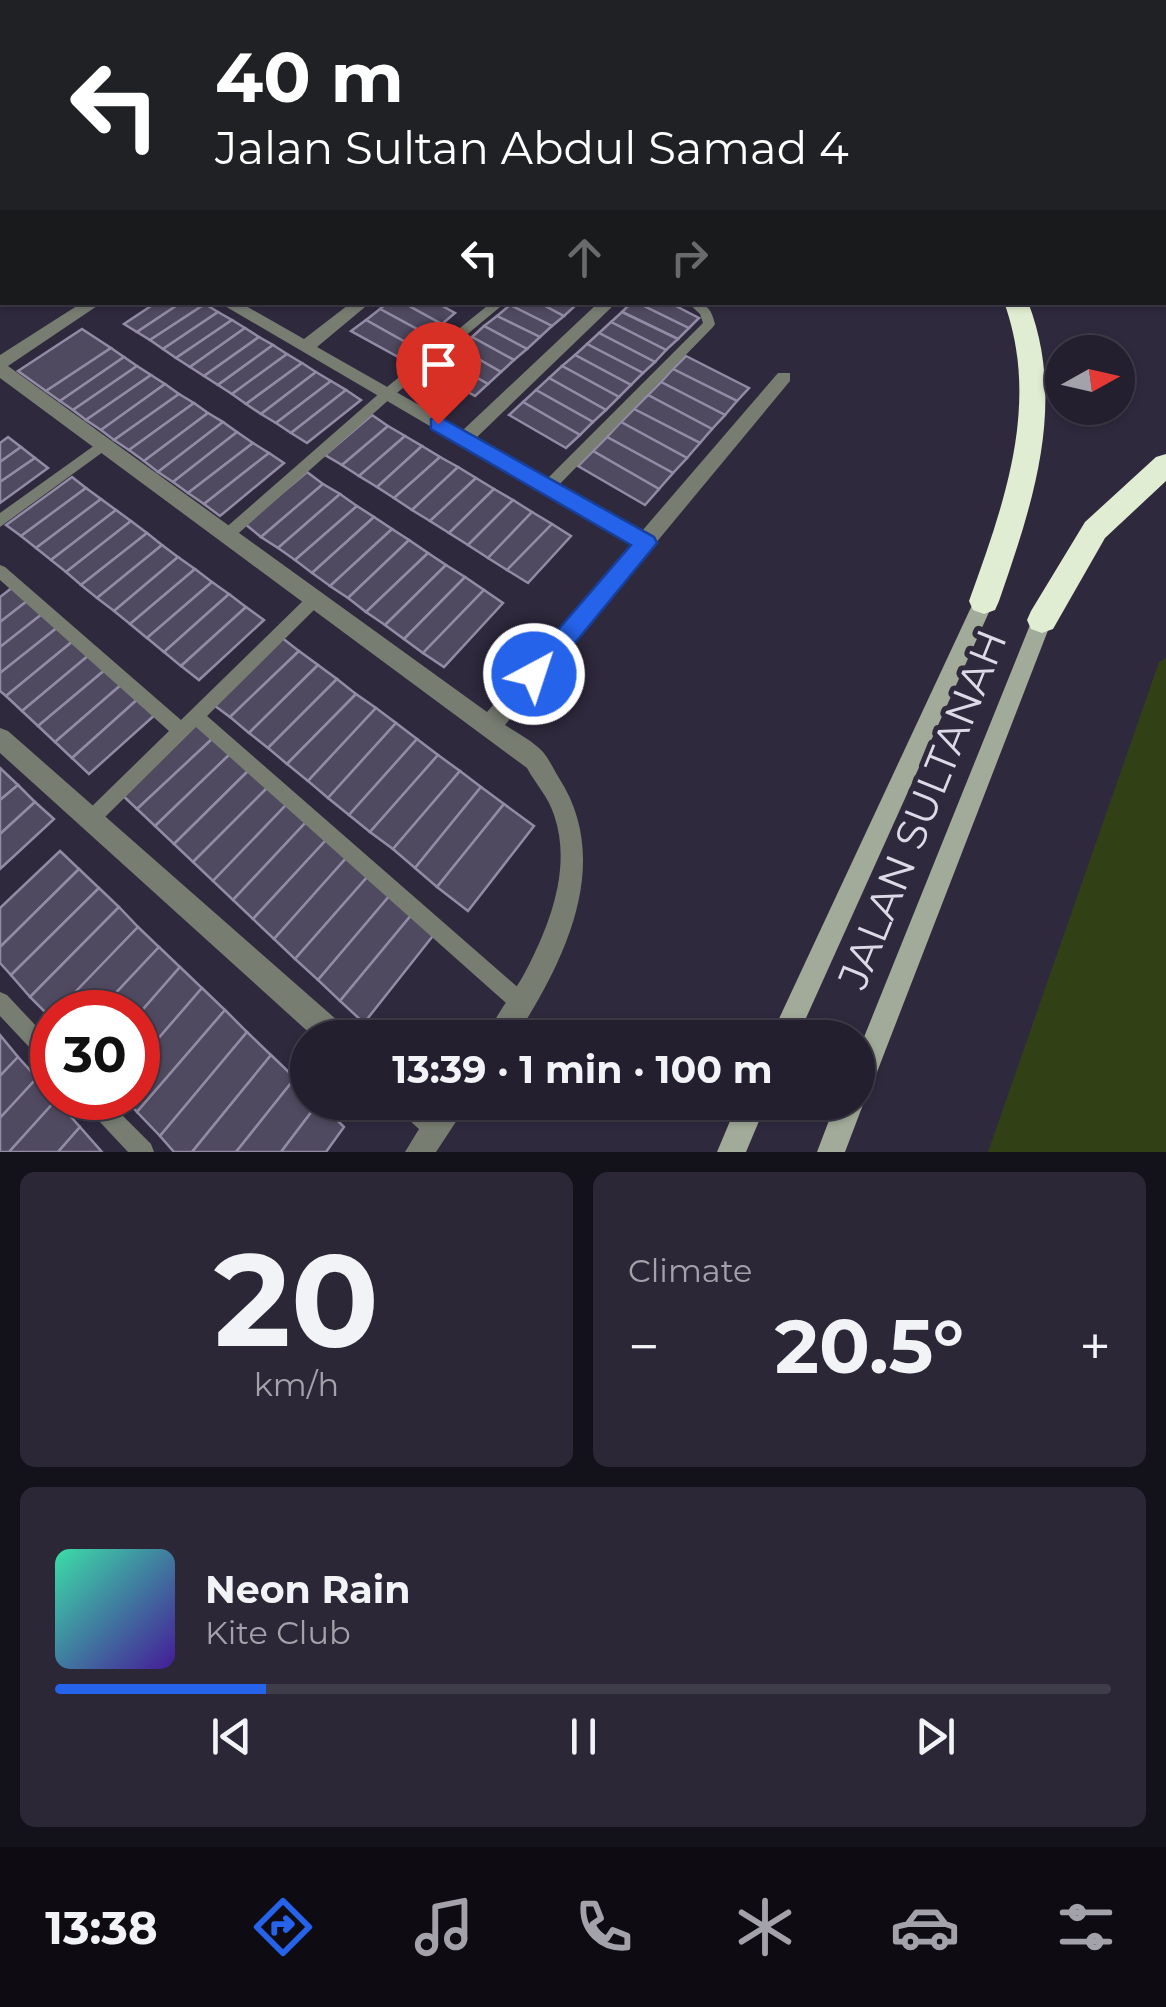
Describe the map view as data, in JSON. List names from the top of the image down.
{
  "streets": {
    "street": ["JALAN SULTANAH"]
  },
  "north": "right",
  "page": {
    "turn": ["40 m", "Jalan Sultan Abdul Samad 4"],
    "limit": "30",
    "trip": "13:39 · 1 min · 100 m",
    "tile": [
      ["20", "km/h"],
      "Climate"
    ],
    "heat": ["−", "20.5°", "+"],
    "song": ["Neon Rain", "Kite Club"],
    "tabs": "13:38"
  }
}
